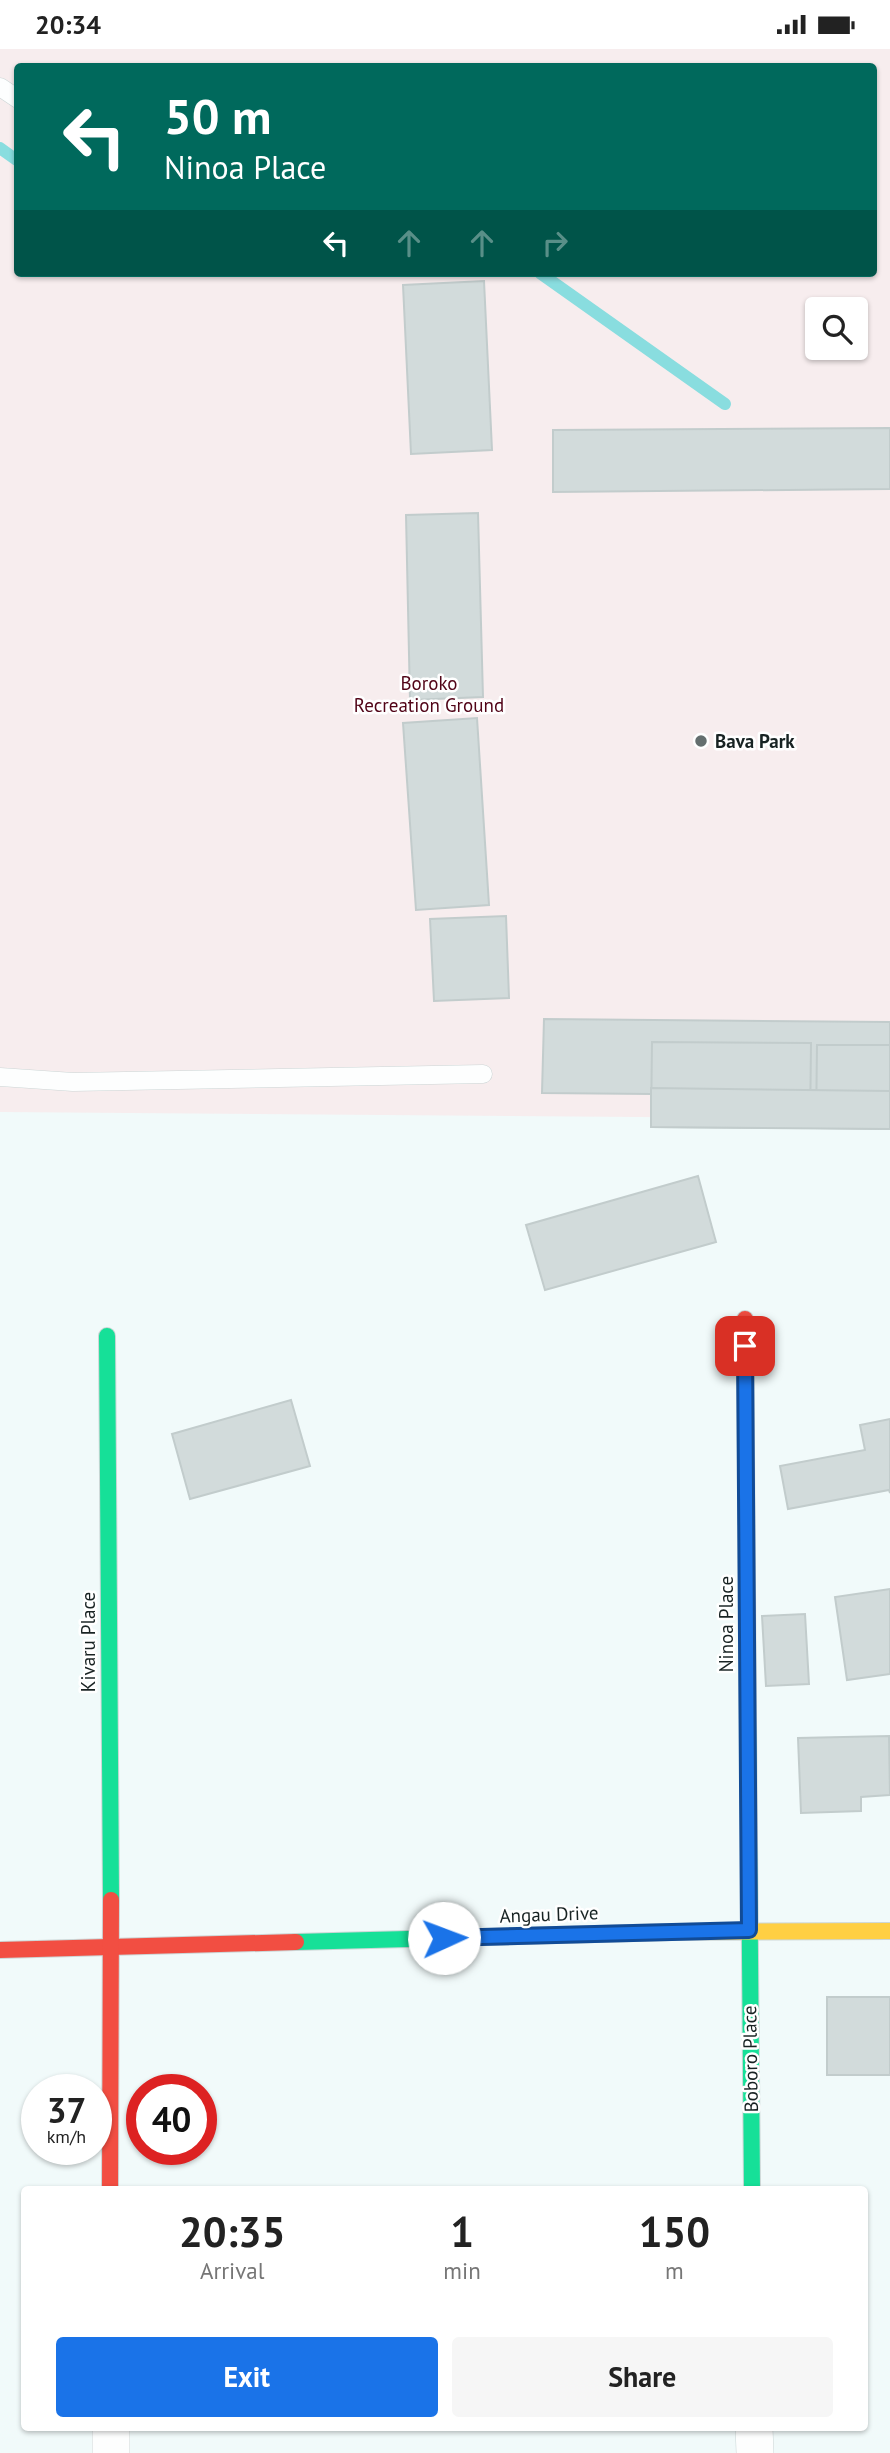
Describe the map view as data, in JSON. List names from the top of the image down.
{
  "streets": {
    "street": [
      "Ninoa Place",
      "Kivaru Place",
      "Angau Drive",
      "Boboro Place"
    ]
  },
  "crossings": [
    ["Ninoa Place", "Angau Drive"],
    ["Ninoa Place", "Boboro Place"],
    ["Kivaru Place", "Angau Drive"],
    ["Angau Drive", "Boboro Place"]
  ],
  "parks": ["Boroko Recreation Ground"],
  "places": ["Bava Park"],
  "page": {
    "status": "20:34",
    "turn": ["50 m", "Ninoa Place"],
    "speed": "37 km/h",
    "limit": "40",
    "eta": [
      "20:35",
      "Arrival",
      "1",
      "min",
      "150",
      "m"
    ],
    "buttons": ["Exit", "Share"]
  }
}
